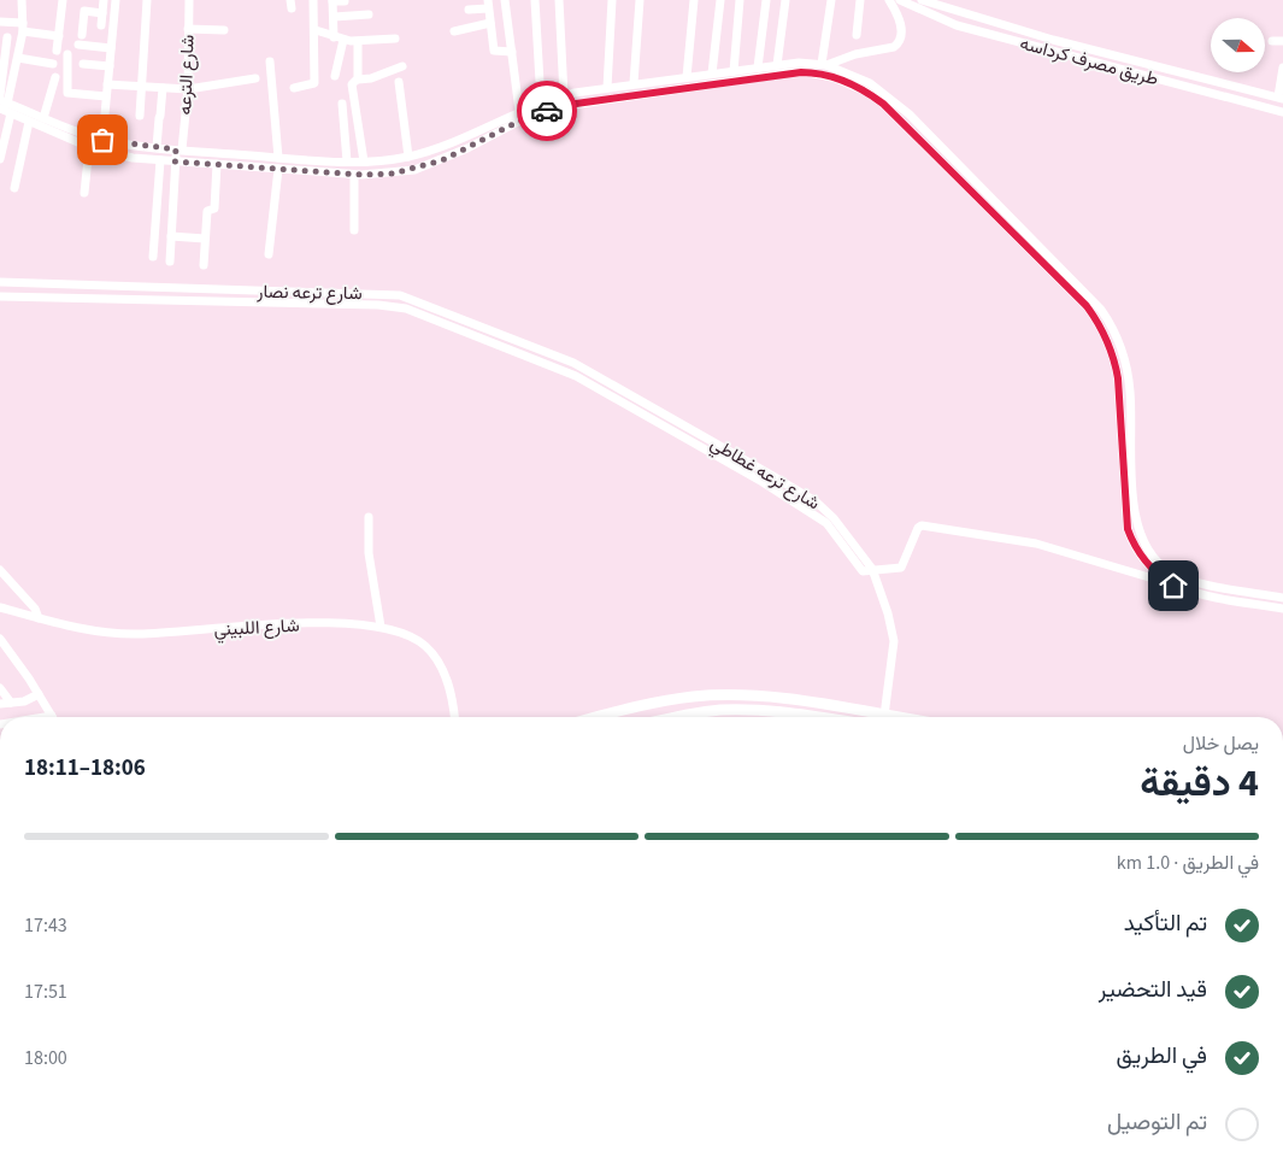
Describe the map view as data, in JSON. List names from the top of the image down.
{
  "streets": {
    "street": [
      "طريق مصرف كرداسه",
      "شارع الترعه",
      "شارع ترعه نصار",
      "شارع ترعه غطاطي",
      "شارع اللبيني"
    ]
  },
  "crossings": [
    ["شارع ترعه نصار", "شارع ترعه غطاطي"]
  ],
  "north": "right",
  "page": {
    "heading": ["4 دقيقة", "يصل خلال", "18:06–18:11"],
    "bar": "في الطريق · 1.0 km",
    "list": [
      ["تم التأكيد", "17:43"],
      ["قيد التحضير", "17:51"],
      ["في الطريق", "18:00"],
      "تم التوصيل"
    ]
  }
}
